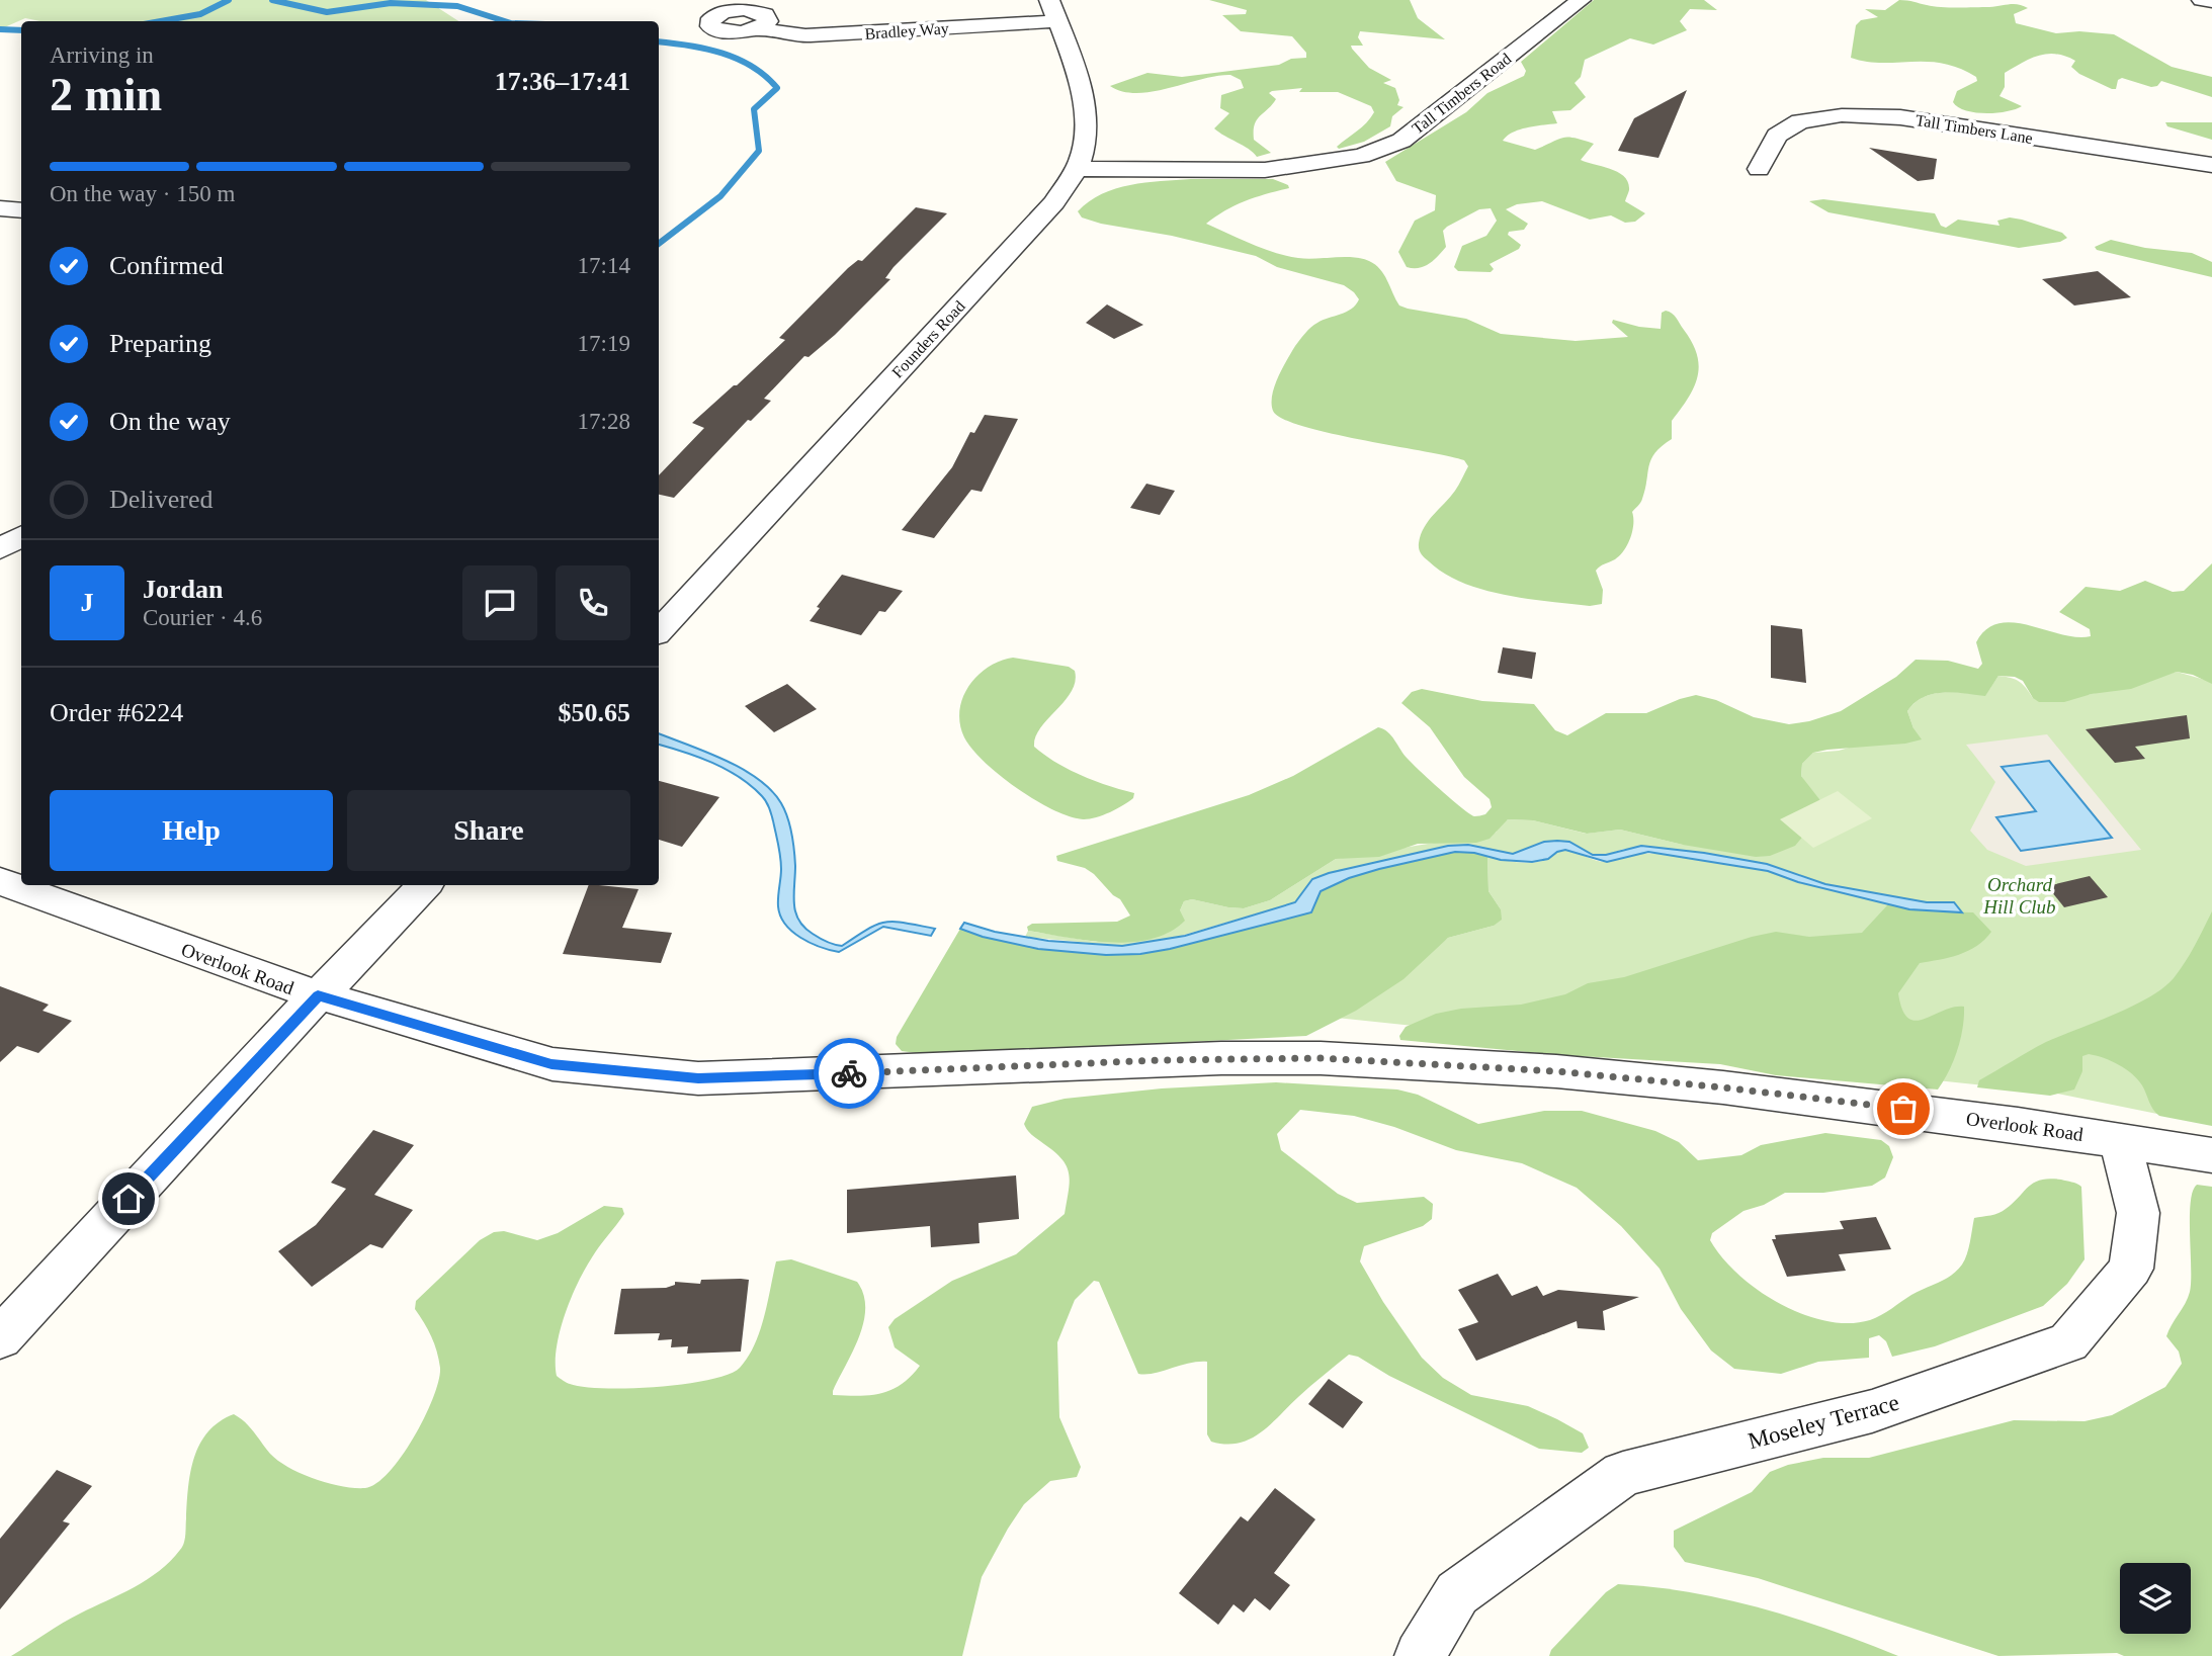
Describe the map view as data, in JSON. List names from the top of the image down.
{
  "streets": {
    "street": [
      "Bradley Way",
      "Tall Timbers Road",
      "Tall Timbers Lane",
      "Founders Road",
      "Overlook Road",
      "Moseley Terrace"
    ]
  },
  "crossings": [
    ["Bradley Way", "Founders Road"],
    ["Tall Timbers Road", "Founders Road"],
    ["Overlook Road", "Moseley Terrace"]
  ],
  "parks": ["Orchard Hill Club"],
  "page": {
    "heading": ["2 min", "Arriving in", "17:36–17:41"],
    "panel": [
      "Jordan",
      "Courier · 4.6",
      "Order #6224",
      "$50.65"
    ],
    "bar": "On the way · 150 m",
    "list": [
      ["Confirmed", "17:14"],
      ["Preparing", "17:19"],
      ["On the way", "17:28"],
      "Delivered"
    ],
    "round": "J",
    "buttons": ["Help", "Share"]
  }
}
